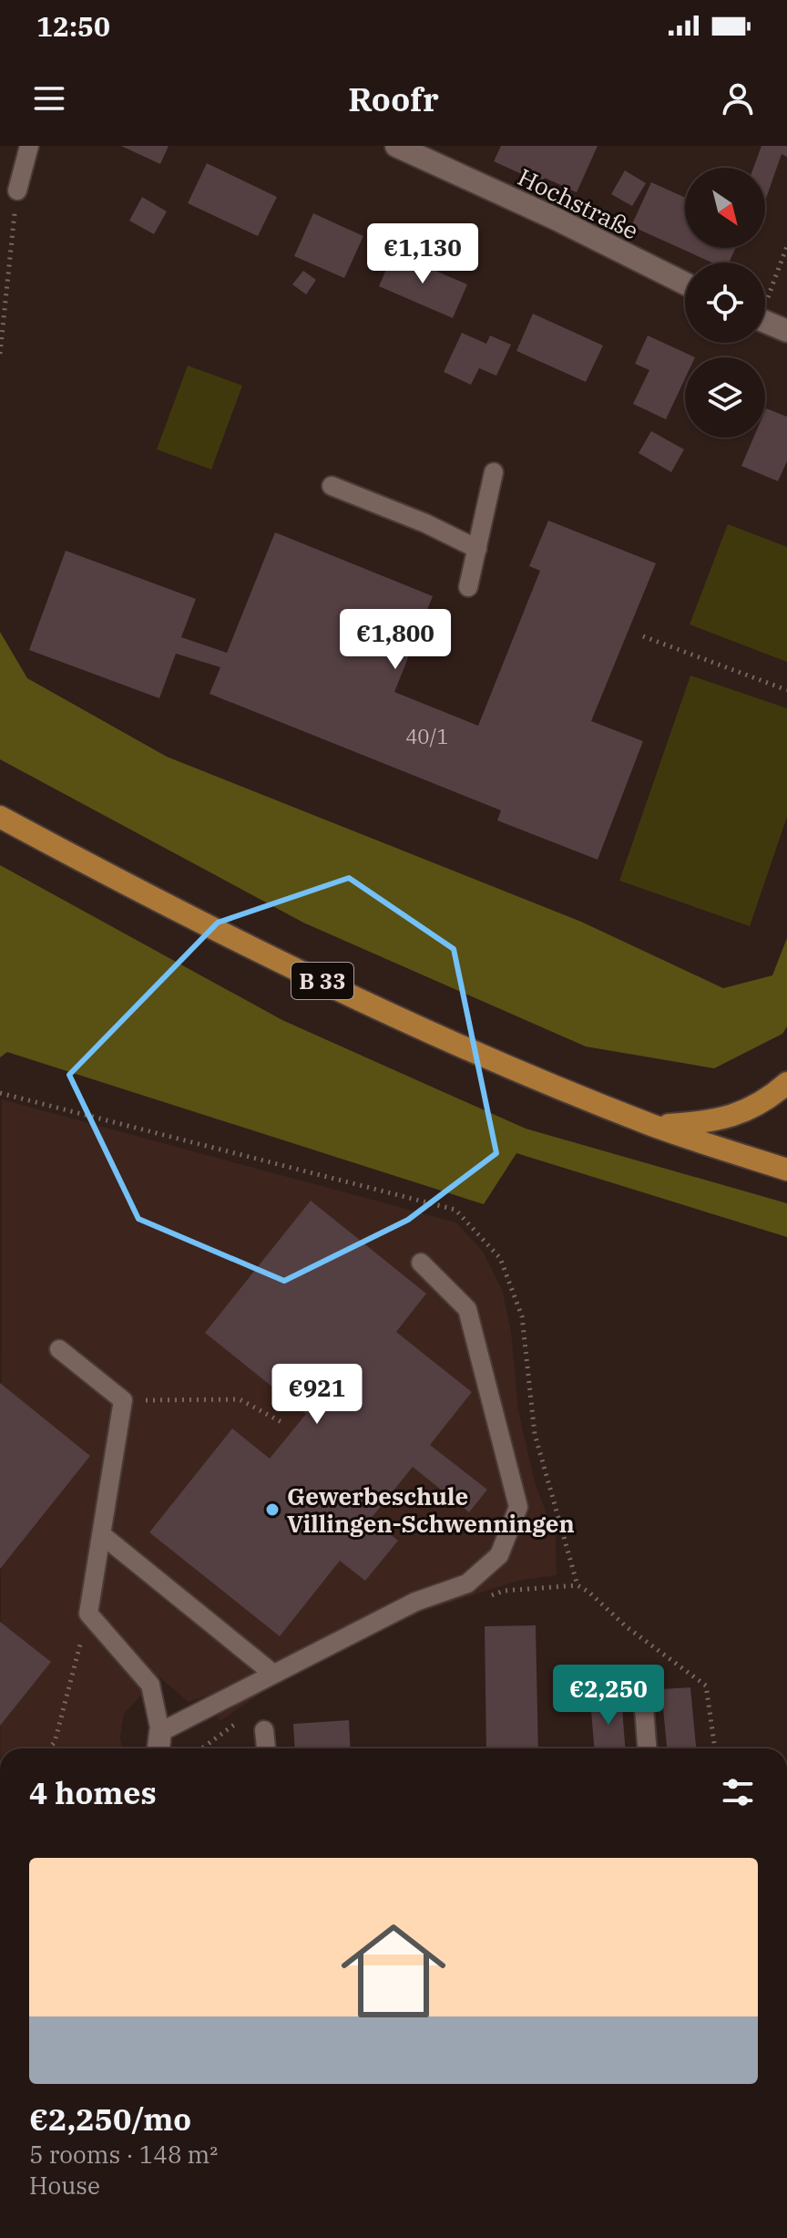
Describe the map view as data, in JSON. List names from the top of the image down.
{
  "streets": {
    "main road": ["B 33"],
    "street": ["Hochstraße"]
  },
  "places": ["Gewerbeschule Villingen-Schwenningen"],
  "house_numbers": ["40/1"],
  "north": "bottom right",
  "page": {
    "status": "12:50",
    "header": "Roofr",
    "price": [
      "€1,130",
      "€1,800",
      "€921",
      "€2,250"
    ],
    "heading": "4 homes",
    "list": [
      {
        "name": "€2,250/mo",
        "note": "5 rooms · 148 m² · House"
      }
    ]
  }
}
